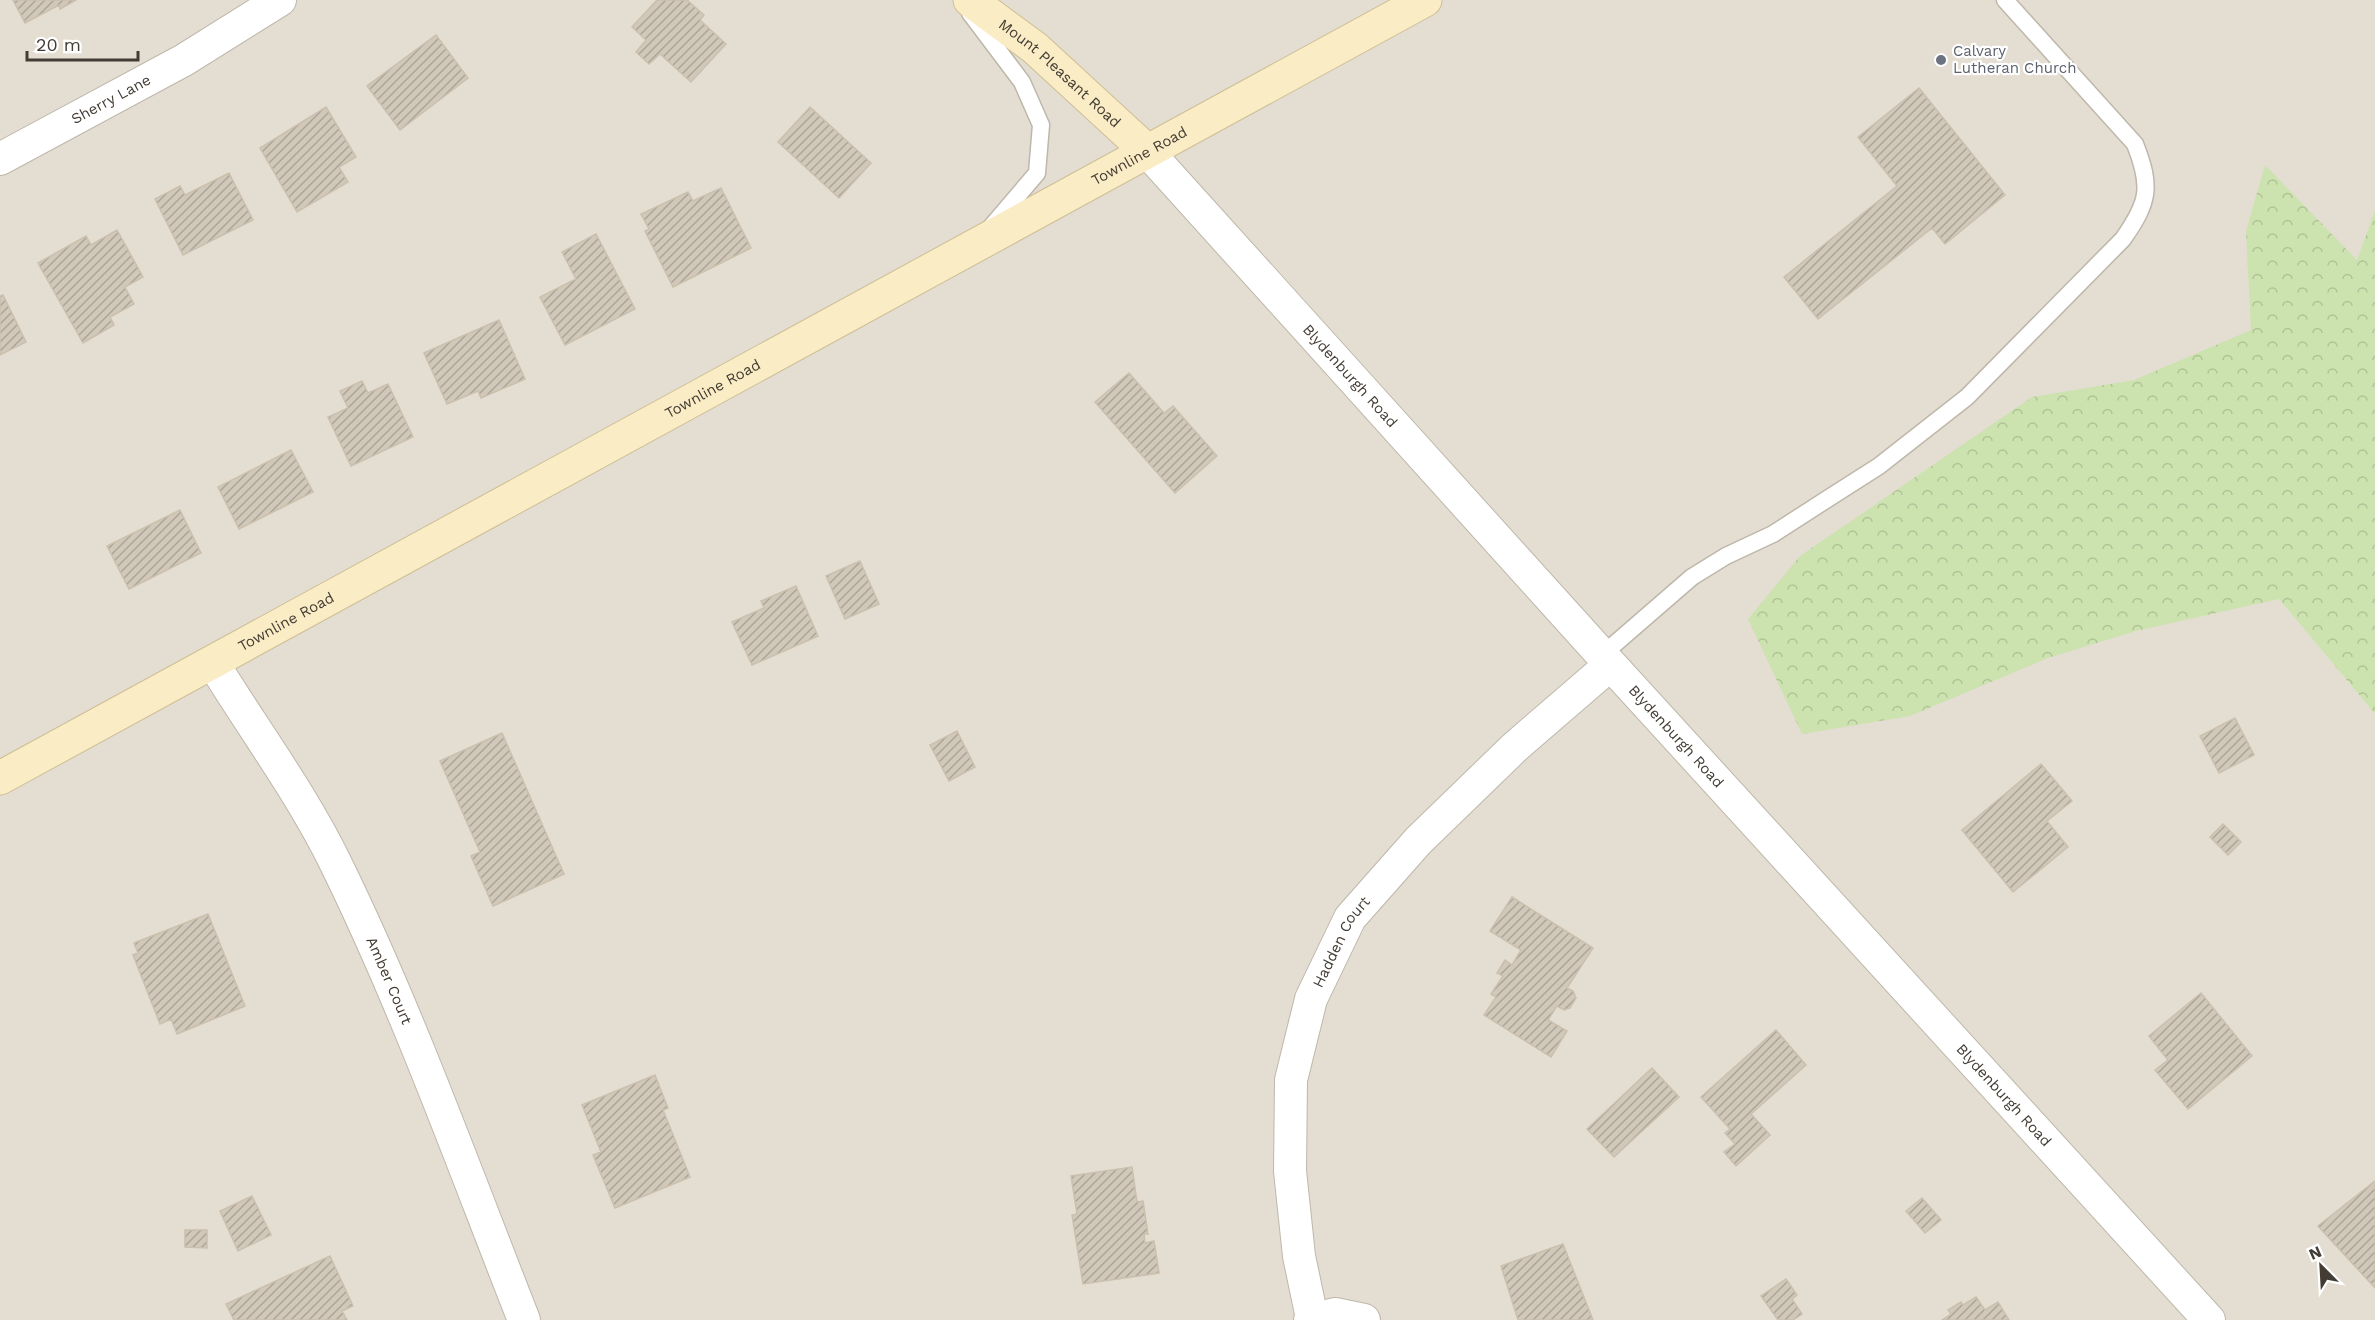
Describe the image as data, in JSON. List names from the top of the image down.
{
  "streets": {
    "street": [
      "Mount Pleasant Road",
      "Sherry Lane",
      "Townline Road",
      "Blydenburgh Road",
      "Hadden Court",
      "Amber Court"
    ]
  },
  "crossings": [
    ["Mount Pleasant Road", "Townline Road"],
    ["Mount Pleasant Road", "Blydenburgh Road"],
    ["Townline Road", "Blydenburgh Road"],
    ["Townline Road", "Amber Court"],
    ["Blydenburgh Road", "Hadden Court"]
  ],
  "places": ["Calvary Lutheran Church"],
  "scale_bar": "20 m",
  "north": "top left"
}
